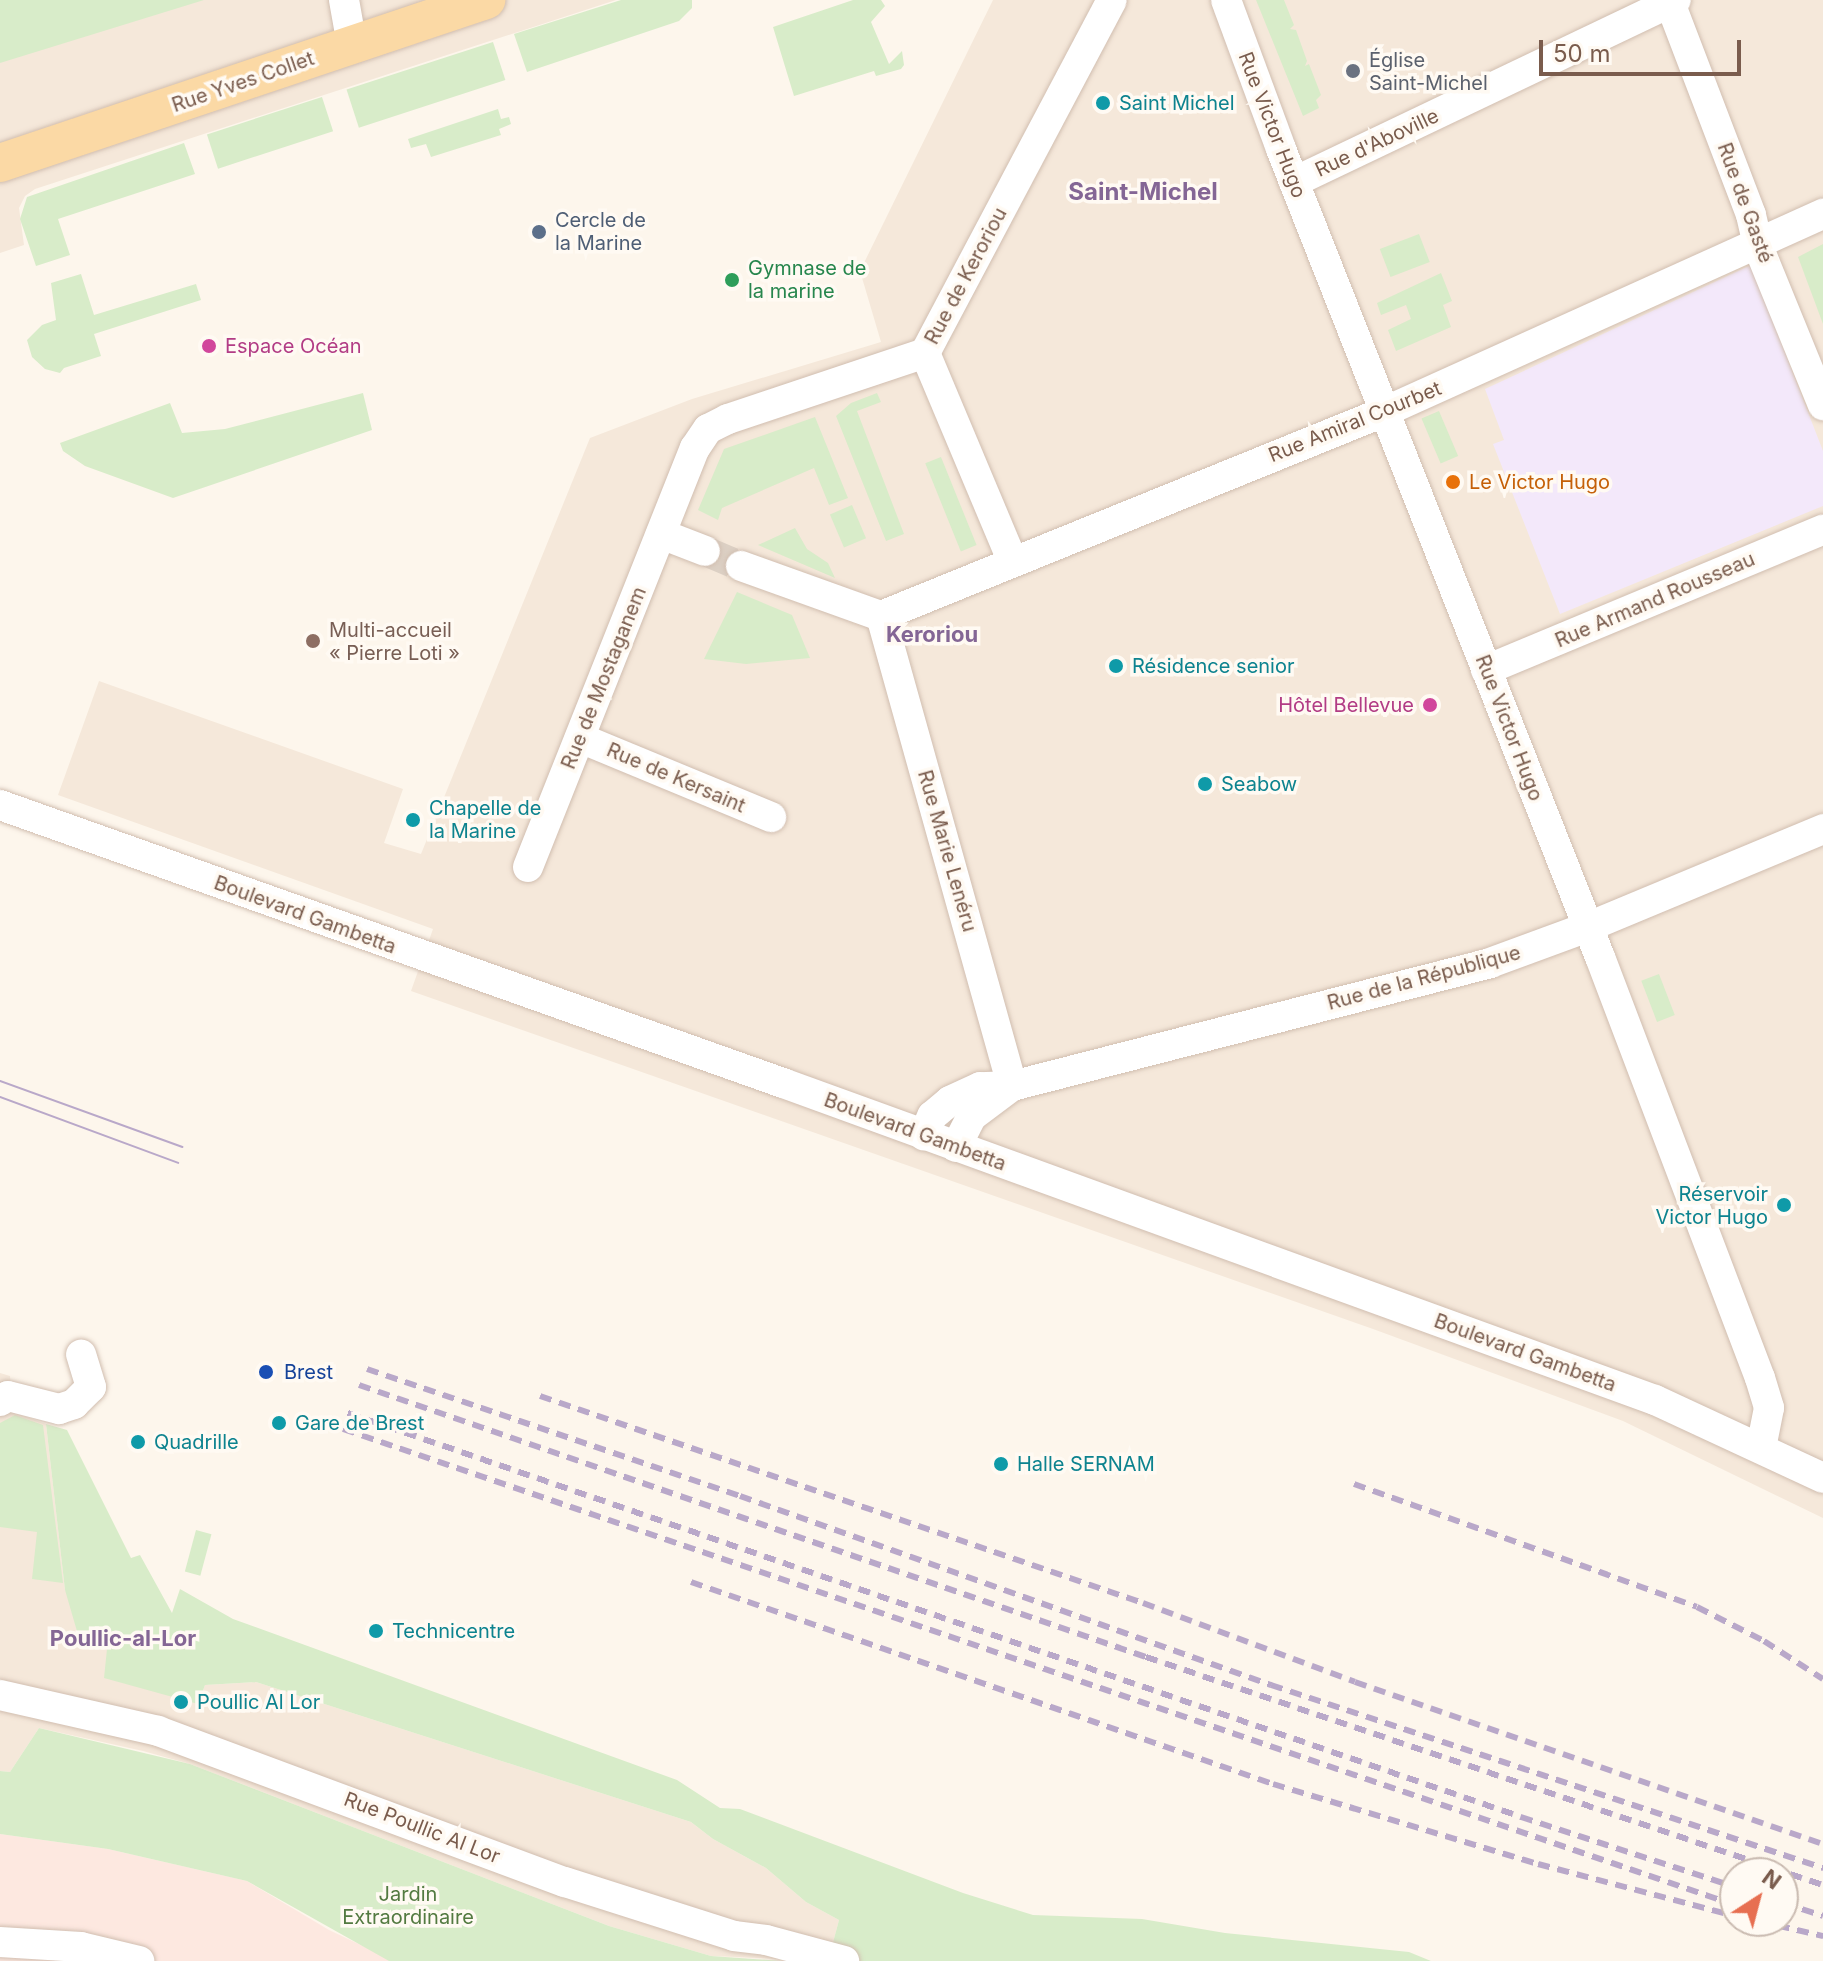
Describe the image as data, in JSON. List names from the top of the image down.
{
  "streets": {
    "main road": ["Rue Yves Collet"],
    "street": [
      "Rue Victor Hugo",
      "Rue d'Aboville",
      "Rue de Gasté",
      "Rue de Keroriou",
      "Rue Amiral Courbet",
      "Rue Armand Rousseau",
      "Rue de Mostaganem",
      "Rue de Kersaint",
      "Rue Marie Lenéru",
      "Boulevard Gambetta",
      "Rue de la République",
      "Rue Poullic Al Lor"
    ]
  },
  "crossings": [
    ["Rue Victor Hugo", "Rue d'Aboville"],
    ["Rue Victor Hugo", "Rue Amiral Courbet"],
    ["Rue Victor Hugo", "Rue Armand Rousseau"],
    ["Rue Victor Hugo", "Boulevard Gambetta"],
    ["Rue Victor Hugo", "Rue de la République"],
    ["Rue d'Aboville", "Rue de Gasté"],
    ["Rue de Gasté", "Rue Amiral Courbet"],
    ["Rue de Keroriou", "Rue Amiral Courbet"],
    ["Rue de Keroriou", "Rue de Mostaganem"],
    ["Rue Amiral Courbet", "Rue Marie Lenéru"],
    ["Rue de Mostaganem", "Rue de Kersaint"],
    ["Rue Marie Lenéru", "Rue de la République"],
    ["Boulevard Gambetta", "Rue de la République"]
  ],
  "districts": ["Saint-Michel", "Keroriou", "Poullic-al-Lor"],
  "parks": ["Jardin Extraordinaire"],
  "places": [
    "Église Saint-Michel",
    "Saint Michel",
    "Cercle de la Marine",
    "Gymnase de la marine",
    "Espace Océan",
    "Le Victor Hugo",
    "Multi-accueil « Pierre Loti »",
    "Résidence senior",
    "Hôtel Bellevue",
    "Seabow",
    "Chapelle de la Marine",
    "Réservoir Victor Hugo",
    "Brest",
    "Gare de Brest",
    "Quadrille",
    "Halle SERNAM",
    "Technicentre",
    "Poullic Al Lor"
  ],
  "scale_bar": "50 m",
  "north": "top right"
}
